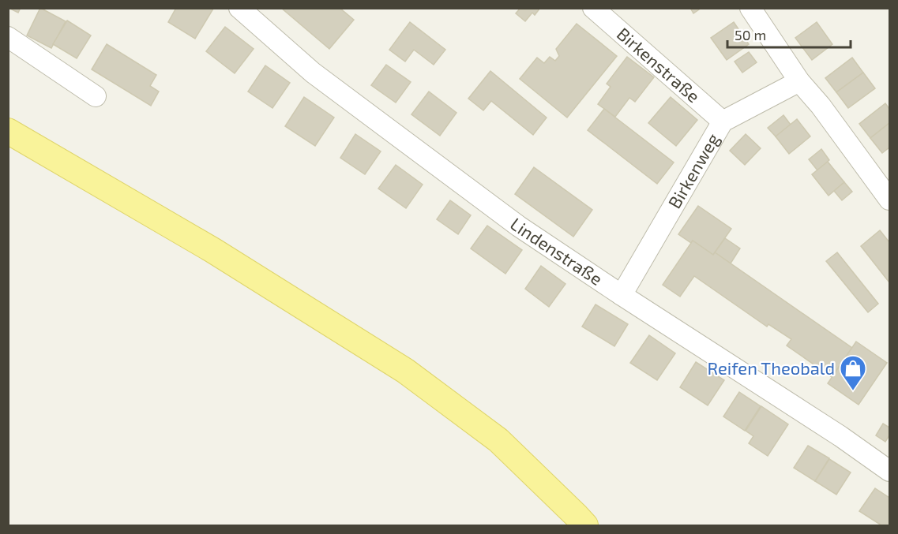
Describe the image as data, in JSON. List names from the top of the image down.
{
  "streets": {
    "street": ["Birkenstraße", "Birkenweg", "Lindenstraße"]
  },
  "crossings": [
    ["Birkenstraße", "Birkenweg"],
    ["Birkenweg", "Lindenstraße"]
  ],
  "places": {
    "shop": ["Reifen Theobald"]
  },
  "scale_bar": "50 m"
}
